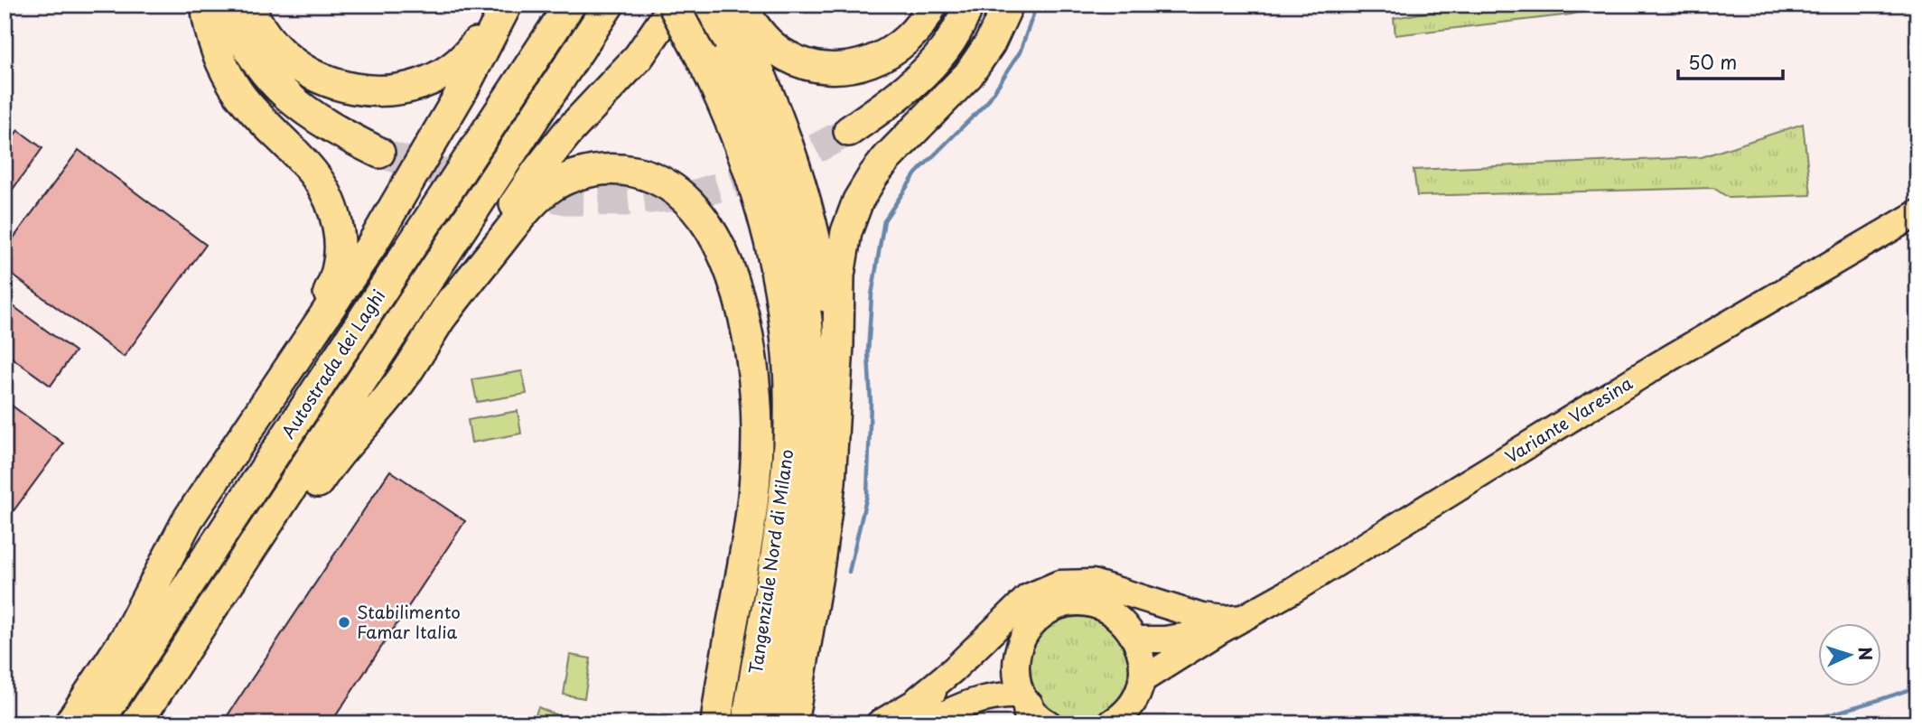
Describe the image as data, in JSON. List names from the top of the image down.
{
  "streets": {
    "highway": ["Autostrada dei Laghi", "Tangenziale Nord di Milano"],
    "main road": ["Variante Varesina"]
  },
  "places": ["Stabilimento Famar Italia"],
  "scale_bar": "50 m",
  "north": "right"
}
